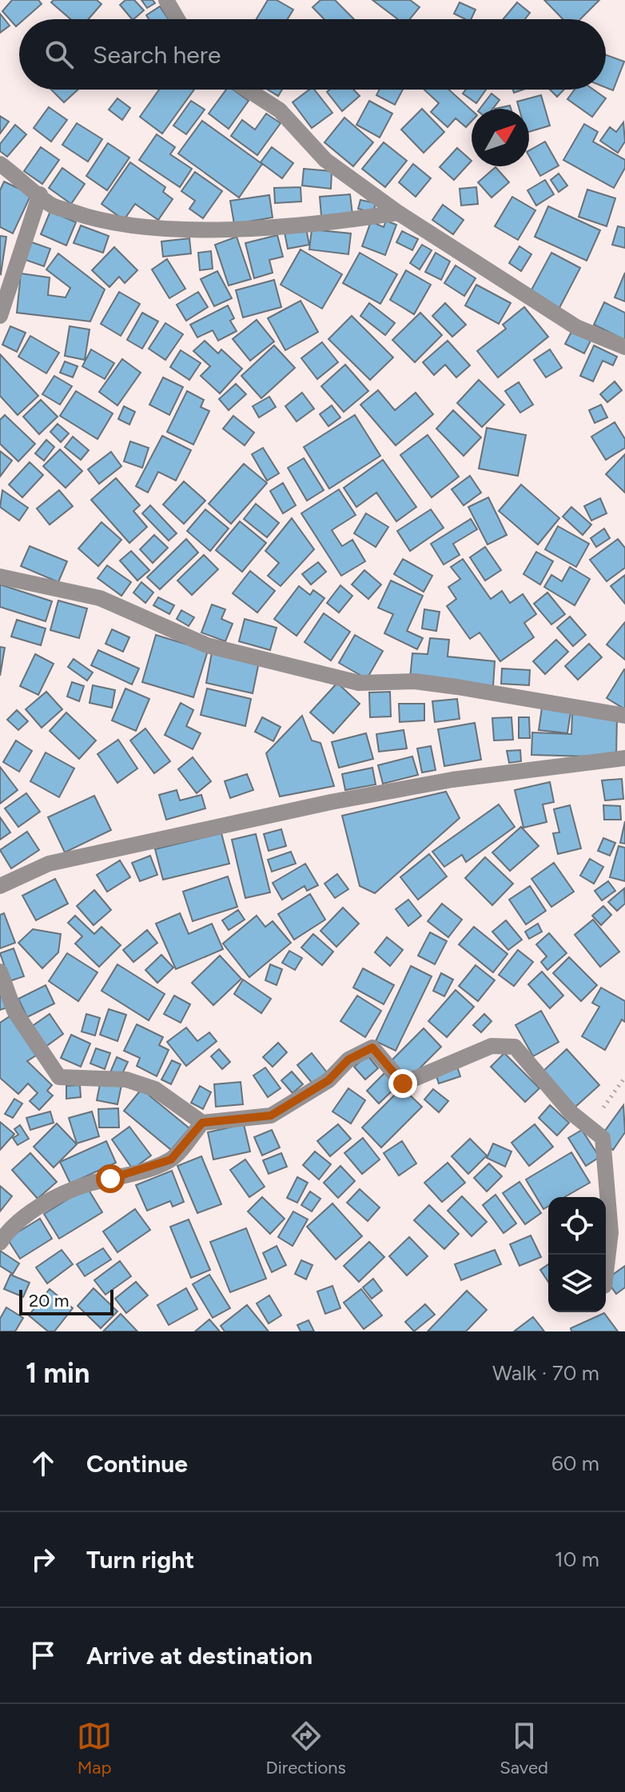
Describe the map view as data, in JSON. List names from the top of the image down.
{
  "scale_bar": "20 m",
  "north": "top right",
  "page": {
    "search": "Search here",
    "scale": "20 m",
    "heading": ["1 min", "Walk · 70 m"],
    "list": [
      ["Continue", "60 m"],
      ["Turn right", "10 m"],
      "Arrive at destination"
    ],
    "nav": ["Map", "Directions", "Saved"]
  }
}
